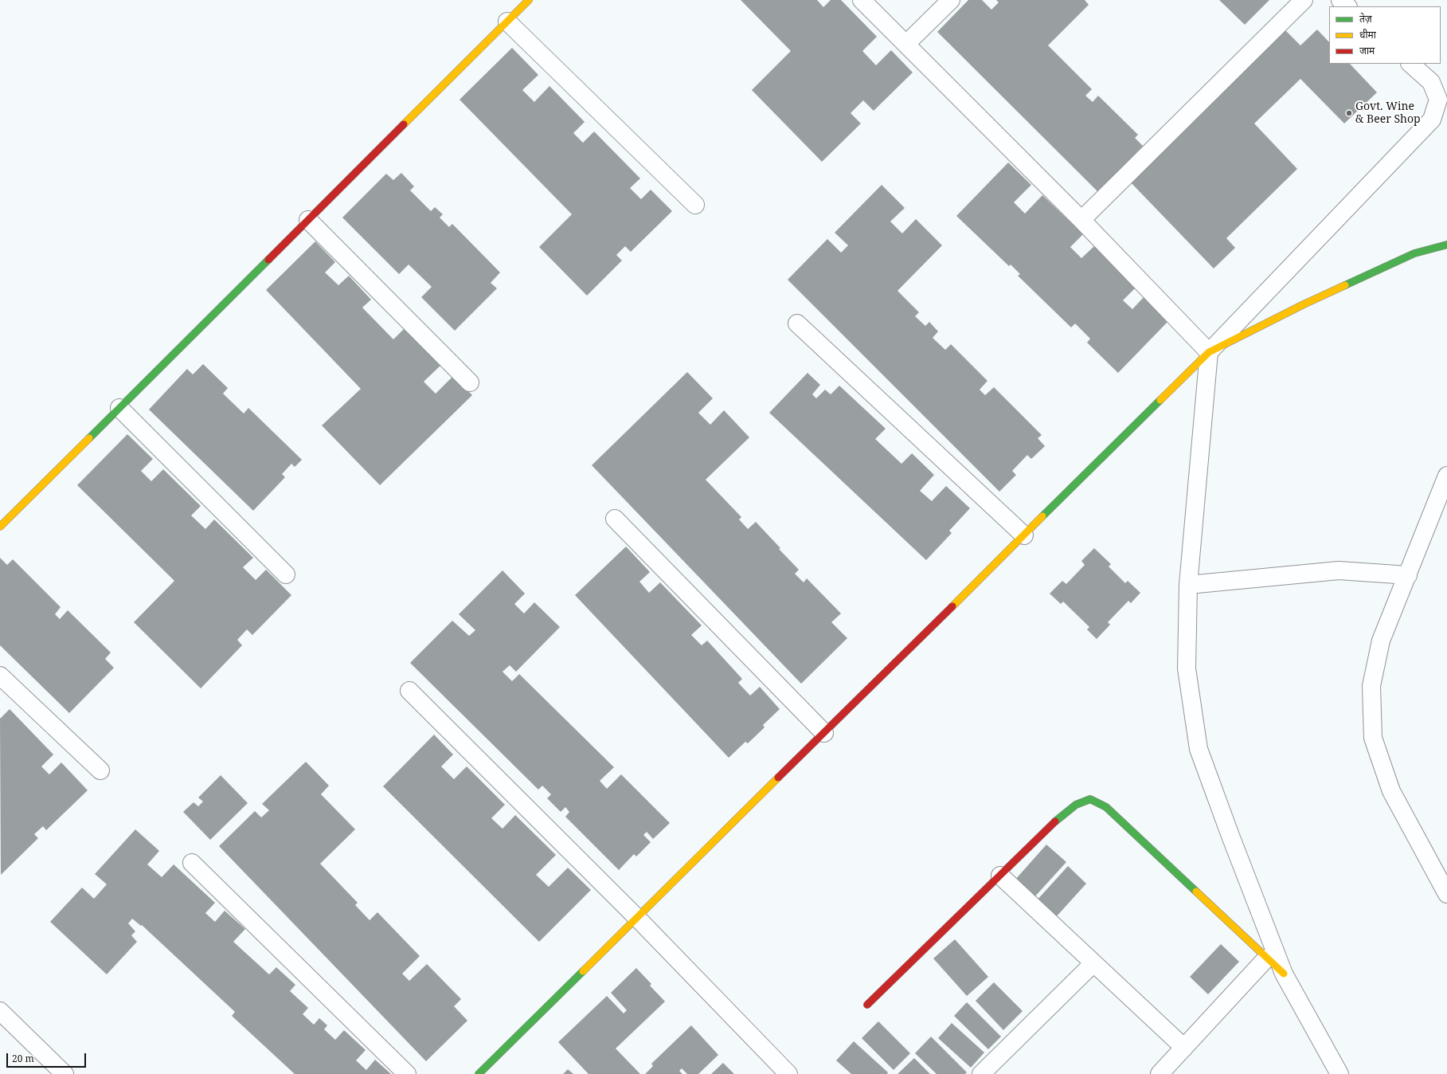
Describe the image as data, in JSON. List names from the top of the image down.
{
  "places": ["Govt. Wine & Beer Shop"],
  "legend": ["तेज़", "धीमा", "जाम"],
  "scale_bar": "20 m"
}
